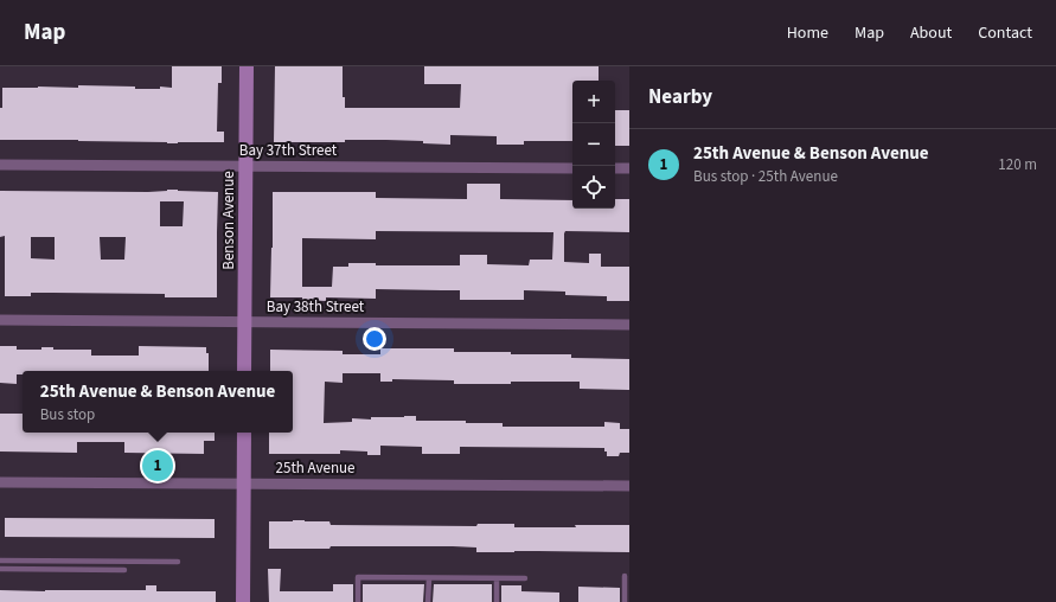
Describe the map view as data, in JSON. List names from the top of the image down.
{
  "streets": {
    "street": [
      "Bay 37th Street",
      "Benson Avenue",
      "Bay 38th Street",
      "25th Avenue"
    ]
  },
  "crossings": [
    ["Bay 37th Street", "Benson Avenue"],
    ["Benson Avenue", "Bay 38th Street"]
  ],
  "page": {
    "header": "Map",
    "nav": [
      "Home",
      "Map",
      "About",
      "Contact"
    ],
    "heading": "Nearby",
    "map_buttons": ["+", "−"],
    "list": [
      {
        "mark": "1",
        "name": "25th Avenue & Benson Avenue",
        "note": "Bus stop · 25th Avenue",
        "value": "120 m"
      }
    ],
    "popup": ["25th Avenue & Benson Avenue", "Bus stop"],
    "pins": "1"
  }
}
